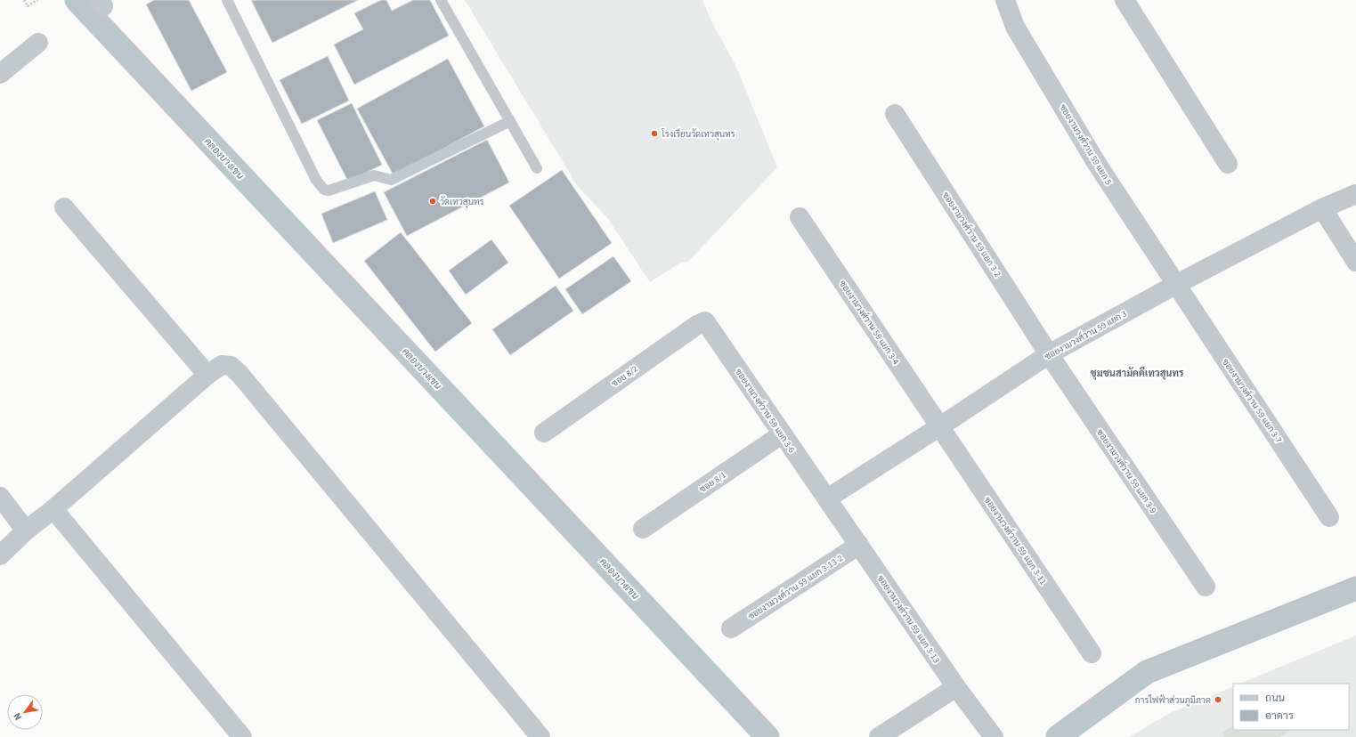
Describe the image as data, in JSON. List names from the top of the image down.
{
  "streets": {
    "street": [
      "ซอยงามวงศ์วาน 59 แยก 5",
      "ซอยงามวงศ์วาน 59 แยก 3-2",
      "ซอยงามวงศ์วาน 59 แยก 3-4",
      "ซอยงามวงศ์วาน 59 แยก 3",
      "ซอย 8/2",
      "ซอยงามวงศ์วาน 59 แยก 3-7",
      "ซอยงามวงศ์วาน 59 แยก 3-6",
      "ซอยงามวงศ์วาน 59 แยก 3-9",
      "ซอย 8/1",
      "ซอยงามวงศ์วาน 59 แยก 3-11",
      "ซอยงามวงศ์วาน 59 แยก 3-13-2",
      "ซอยงามวงศ์วาน 59 แยก 3-13"
    ]
  },
  "crossings": [
    ["ซอยงามวงศ์วาน 59 แยก 5", "ซอยงามวงศ์วาน 59 แยก 3"],
    ["ซอยงามวงศ์วาน 59 แยก 5", "ซอยงามวงศ์วาน 59 แยก 3-7"],
    ["ซอยงามวงศ์วาน 59 แยก 3-2", "ซอยงามวงศ์วาน 59 แยก 3"],
    ["ซอยงามวงศ์วาน 59 แยก 3-2", "ซอยงามวงศ์วาน 59 แยก 3-9"],
    ["ซอยงามวงศ์วาน 59 แยก 3-4", "ซอยงามวงศ์วาน 59 แยก 3"],
    ["ซอยงามวงศ์วาน 59 แยก 3-4", "ซอยงามวงศ์วาน 59 แยก 3-11"],
    ["ซอยงามวงศ์วาน 59 แยก 3", "ซอยงามวงศ์วาน 59 แยก 3-7"],
    ["ซอยงามวงศ์วาน 59 แยก 3", "ซอยงามวงศ์วาน 59 แยก 3-6"],
    ["ซอยงามวงศ์วาน 59 แยก 3", "ซอยงามวงศ์วาน 59 แยก 3-9"],
    ["ซอยงามวงศ์วาน 59 แยก 3", "ซอยงามวงศ์วาน 59 แยก 3-11"],
    ["ซอยงามวงศ์วาน 59 แยก 3", "ซอยงามวงศ์วาน 59 แยก 3-13"],
    ["ซอย 8/2", "ซอยงามวงศ์วาน 59 แยก 3-6"],
    ["ซอยงามวงศ์วาน 59 แยก 3-6", "ซอย 8/1"],
    ["ซอยงามวงศ์วาน 59 แยก 3-6", "ซอยงามวงศ์วาน 59 แยก 3-13"],
    ["ซอยงามวงศ์วาน 59 แยก 3-13-2", "ซอยงามวงศ์วาน 59 แยก 3-13"]
  ],
  "districts": ["ชุมชนสามัคคีเทวสุนทร"],
  "water": ["คลองบางเขน"],
  "places": ["โรงเรียนวัดเทวสุนทร", "วัดเทวสุนทร", "การไฟฟ้าส่วนภูมิภาค"],
  "legend": ["ถนน", "อาคาร"],
  "north": "bottom left"
}
